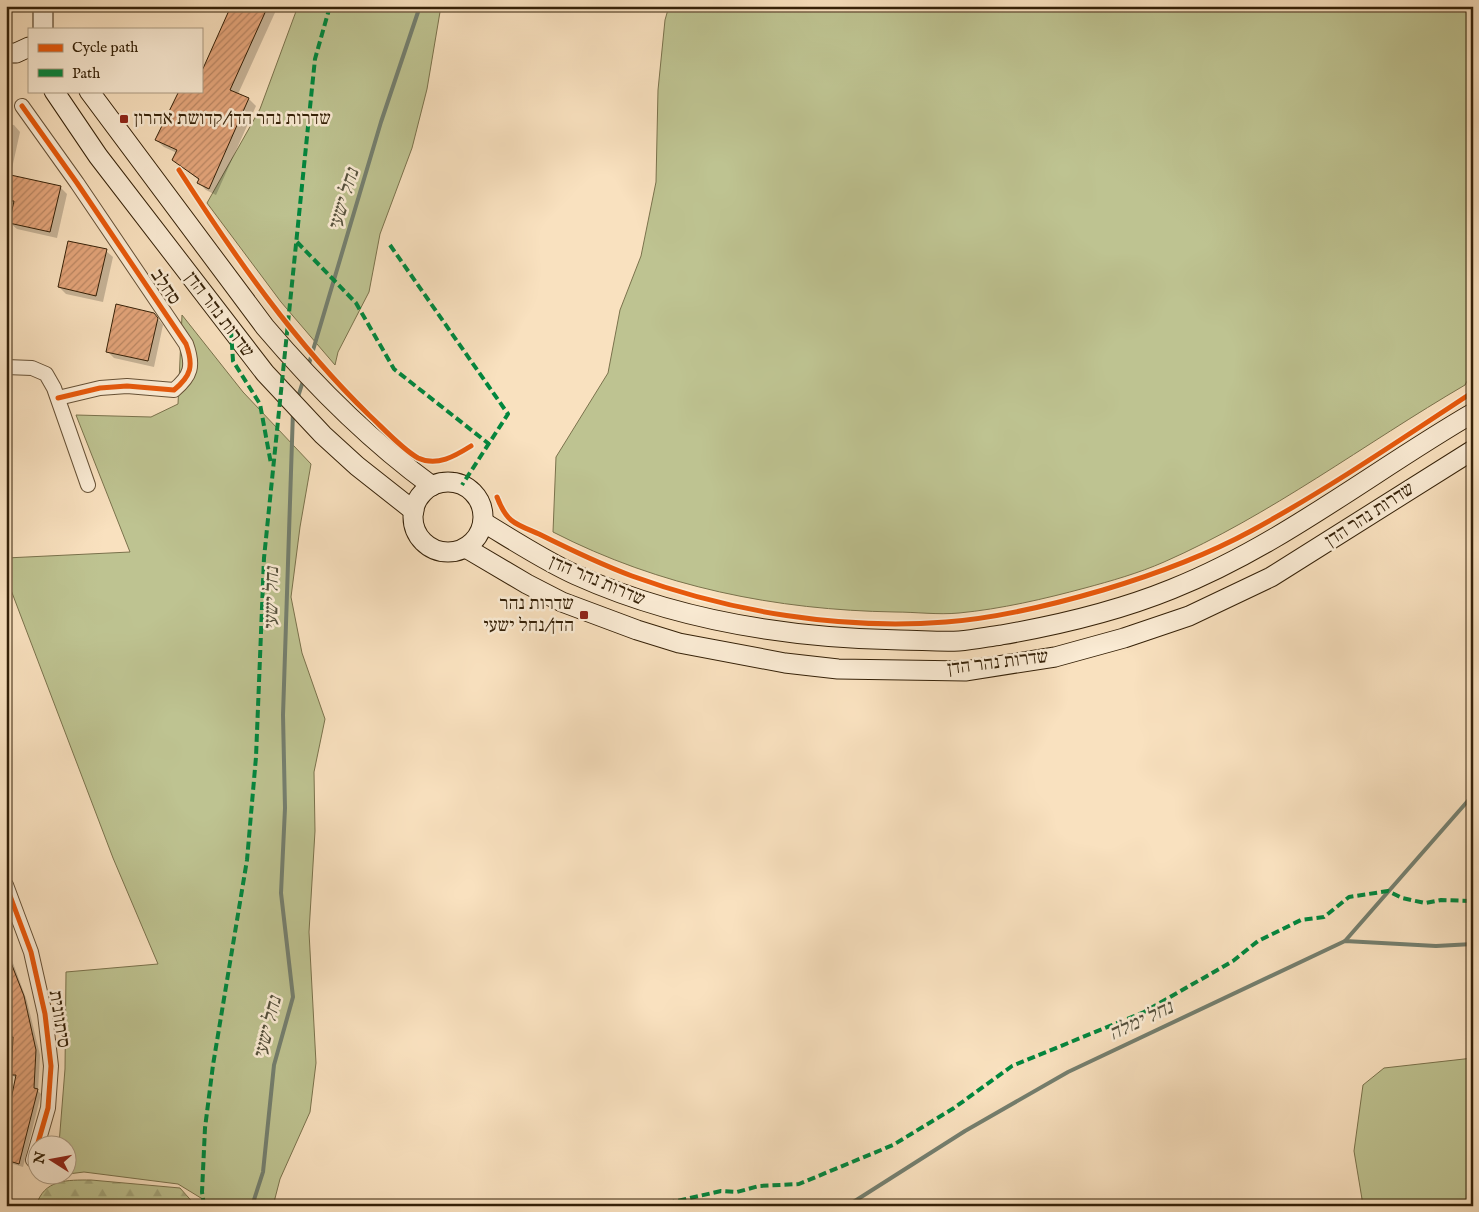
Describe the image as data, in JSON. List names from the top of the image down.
{
  "streets": {
    "main road": ["שדרות נהר הדן"],
    "street": ["סחלב", "סיתוונית"]
  },
  "water": ["נחל ישעי", "נחל ימלה"],
  "places": {
    "transit": ["שדרות נהר הדן/קדושת אהרון", "שדרות נהר הדן/נחל ישעי"]
  },
  "legend": ["Cycle path", "Path"],
  "north": "left"
}
